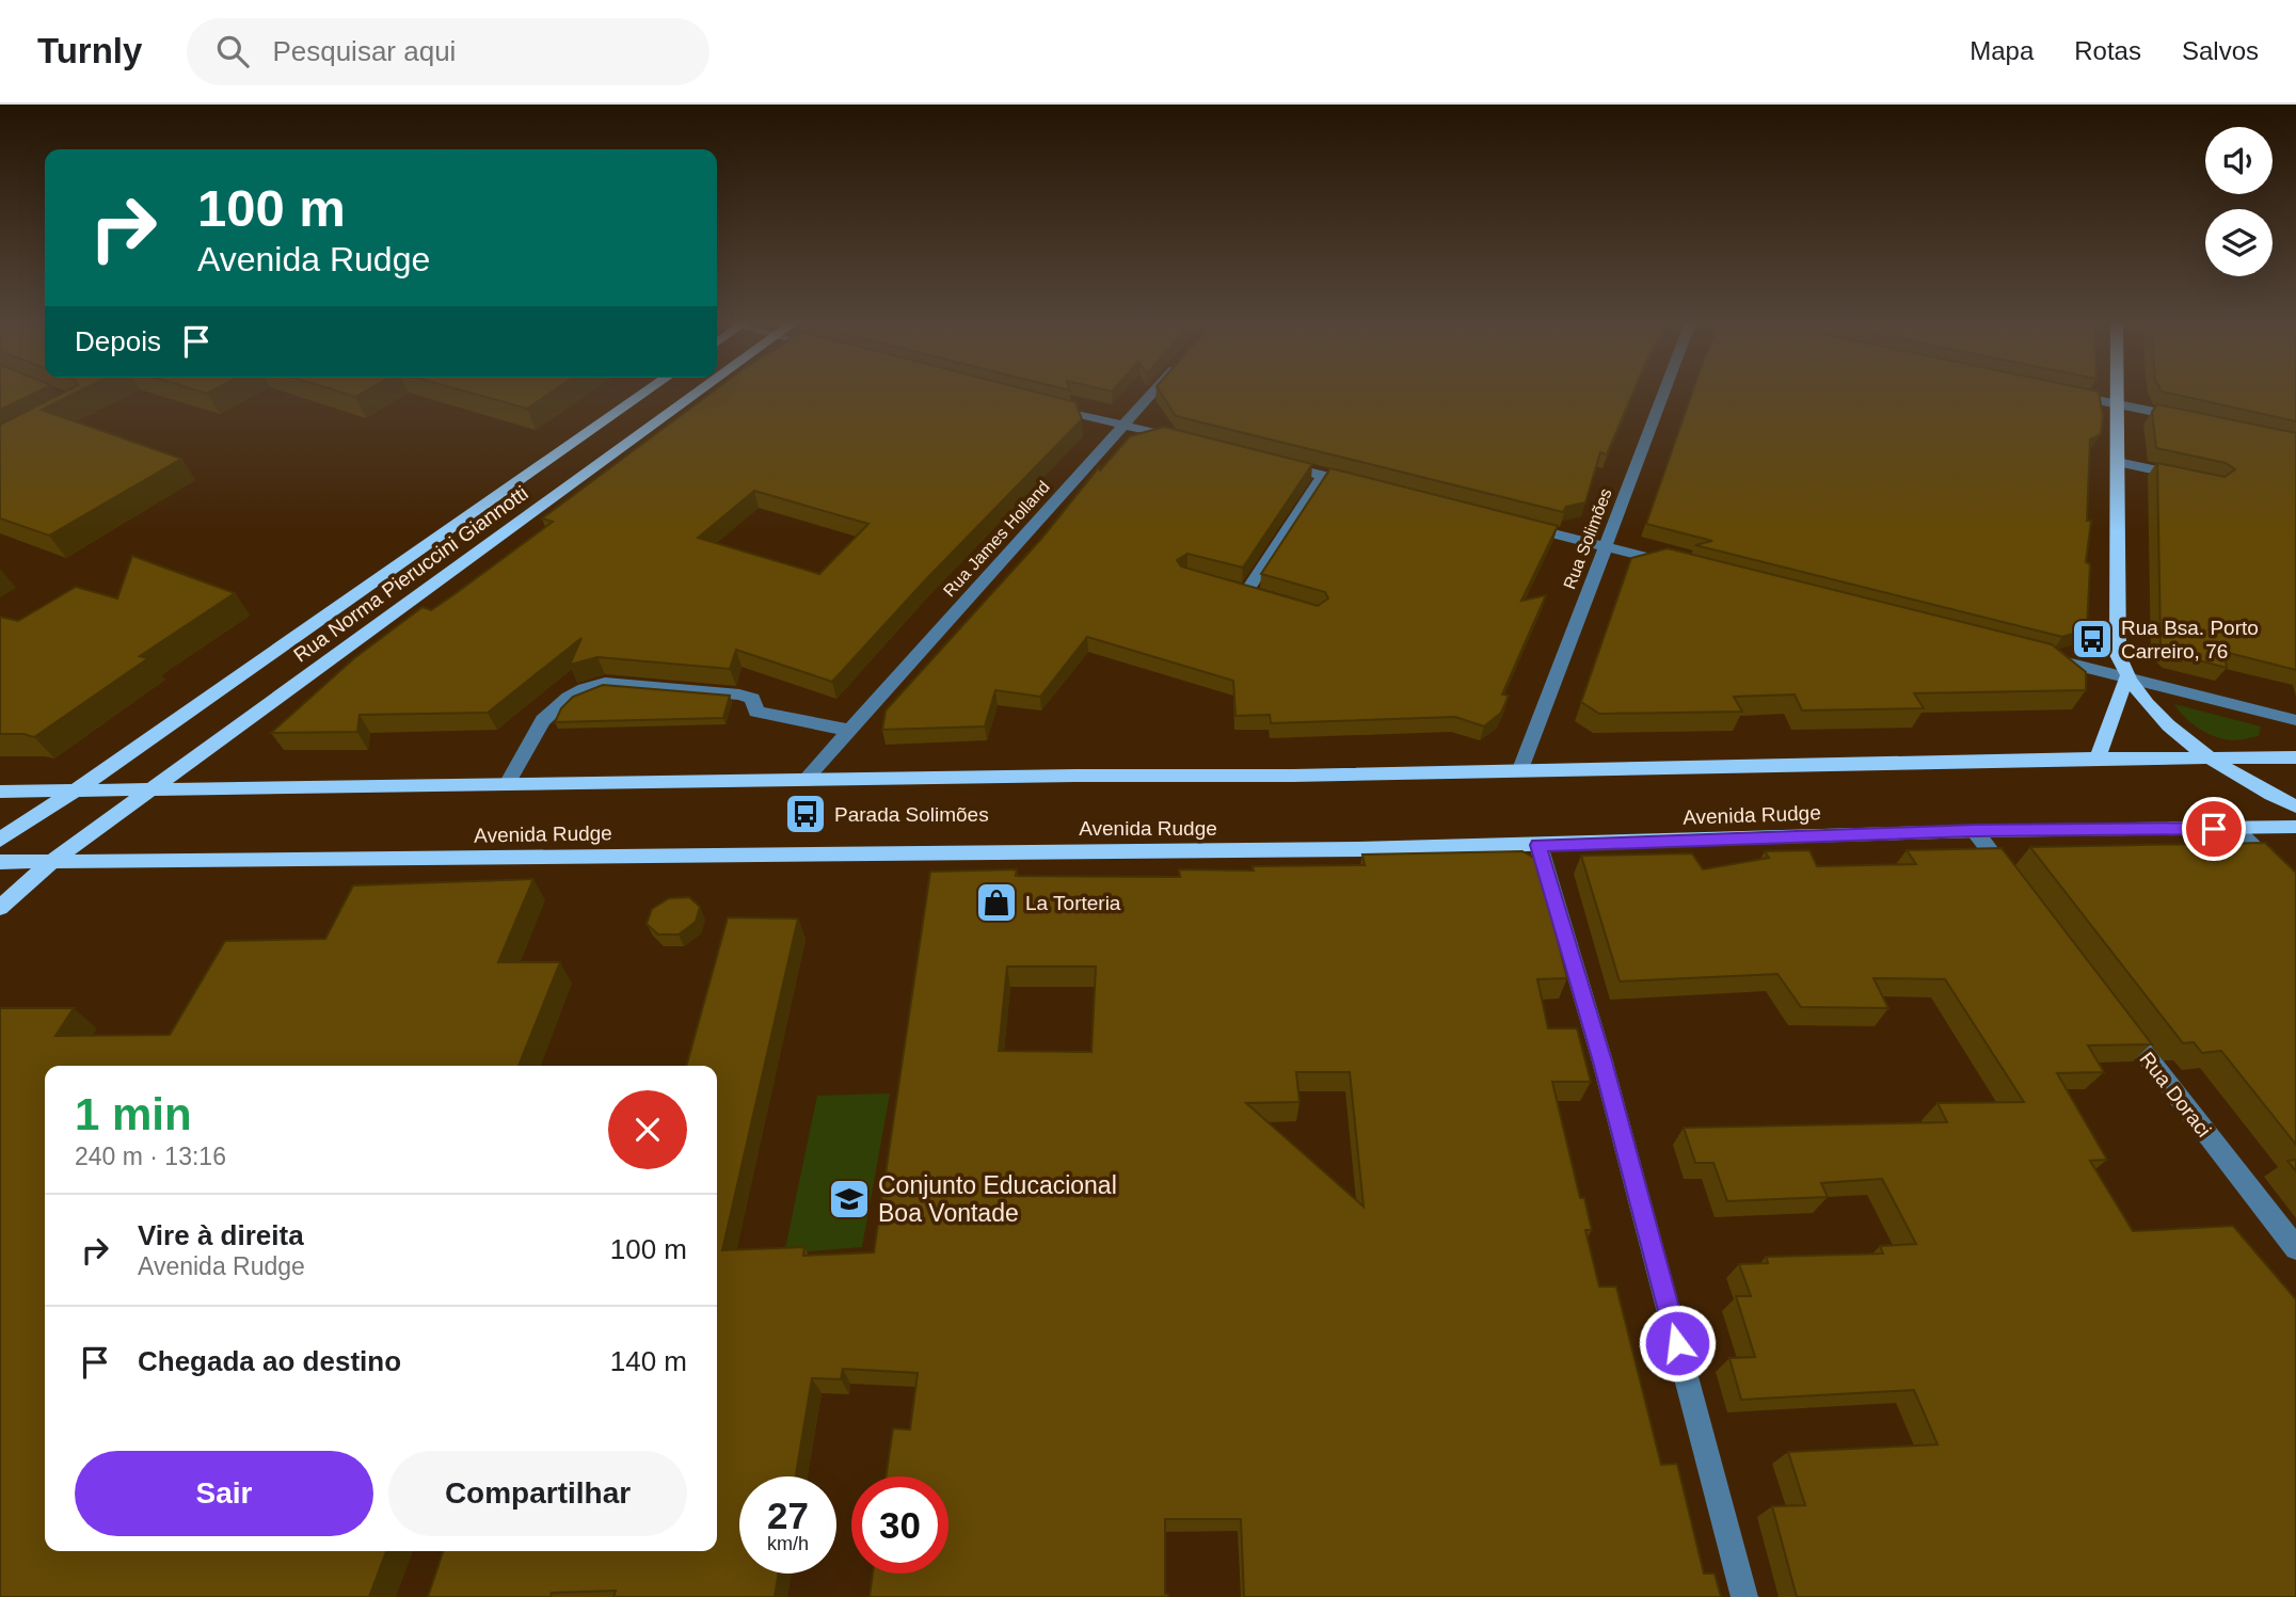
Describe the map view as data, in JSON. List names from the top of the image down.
{
  "streets": {
    "main road": ["Rua Norma Pieruccini Giannotti", "Avenida Rudge"],
    "street": ["Rua James Holland", "Rua Solimões", "Rua Doraci"]
  },
  "crossings": [
    ["Rua Norma Pieruccini Giannotti", "Avenida Rudge"]
  ],
  "places": {
    "bus stop": ["Rua Bsa. Porto Carreiro, 76", "Parada Solimões"],
    "shop": ["La Torteria"],
    "school or university": ["Conjunto Educacional Boa Vontade"]
  },
  "page": {
    "header": "Turnly",
    "search": "Pesquisar aqui",
    "nav": ["Mapa", "Rotas", "Salvos"],
    "turn": ["100 m", "Avenida Rudge"],
    "then": "Depois",
    "heading": ["1 min", "240 m · 13:16"],
    "list": [
      {
        "name": "Vire à direita",
        "note": "Avenida Rudge",
        "value": "100 m"
      },
      {
        "name": "Chegada ao destino",
        "value": "140 m"
      }
    ],
    "buttons": ["Sair", "Compartilhar"],
    "speed": "27 km/h",
    "limit": "30"
  }
}
